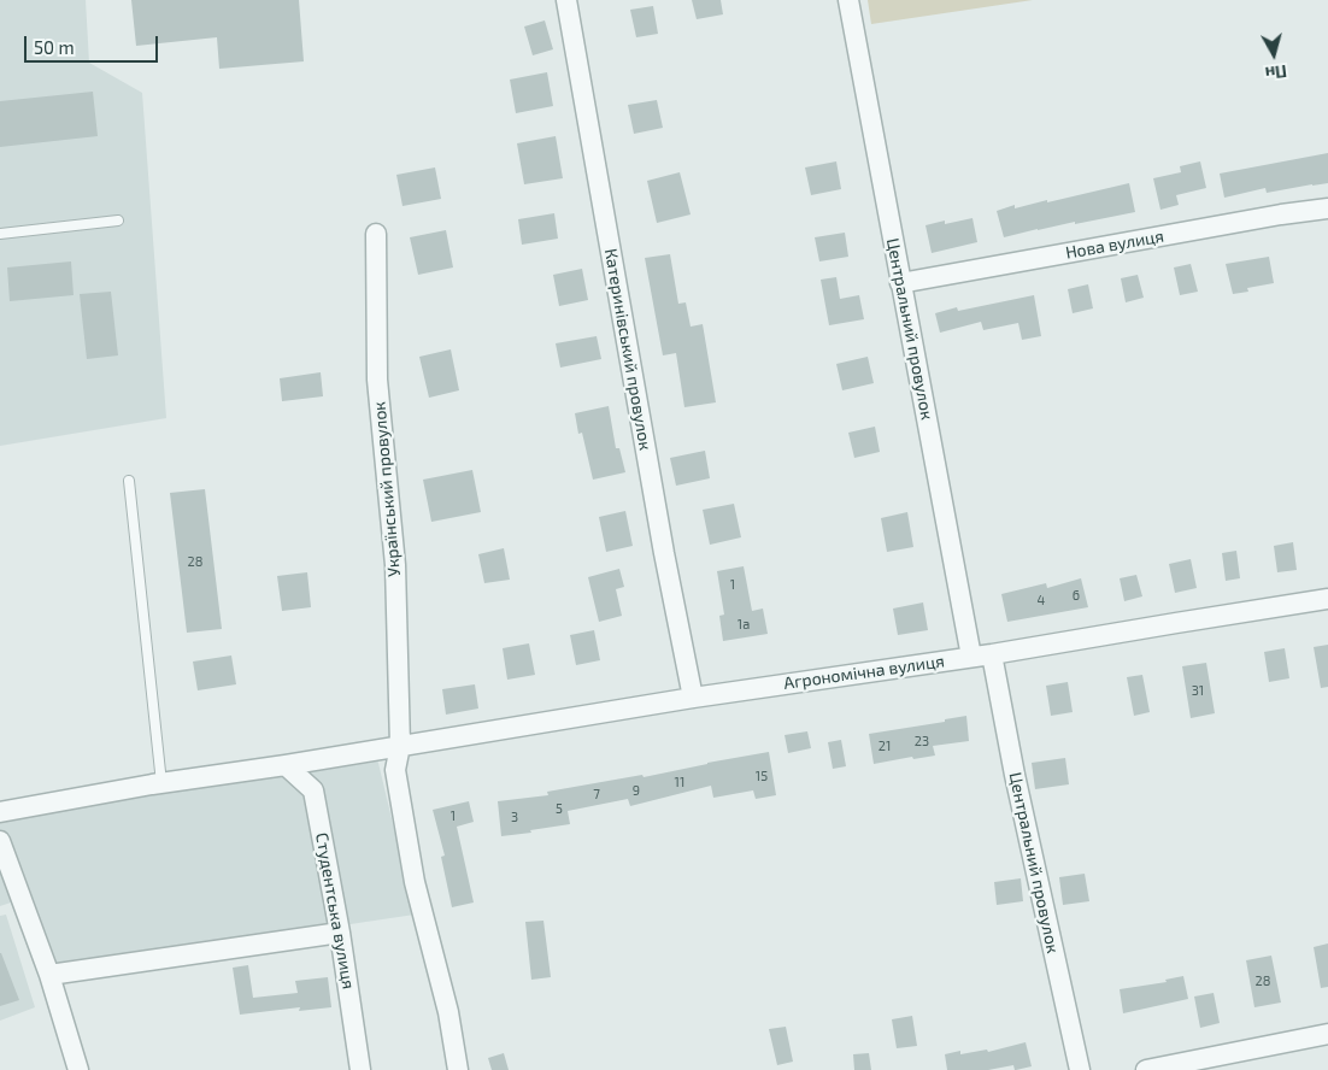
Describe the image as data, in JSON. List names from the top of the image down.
{
  "streets": {
    "street": [
      "Нова вулиця",
      "Центральний провулок",
      "Катеринівський провулок",
      "Український провулок",
      "Агрономічна вулиця",
      "Студентська вулиця"
    ]
  },
  "crossings": [
    ["Нова вулиця", "Центральний провулок"],
    ["Центральний провулок", "Агрономічна вулиця"],
    ["Катеринівський провулок", "Агрономічна вулиця"],
    ["Український провулок", "Агрономічна вулиця"],
    ["Агрономічна вулиця", "Студентська вулиця"]
  ],
  "house_numbers": [
    "28",
    "1",
    "6",
    "4",
    "1а",
    "31",
    "23",
    "21",
    "15",
    "11",
    "9",
    "7",
    "5",
    "1",
    "3",
    "28"
  ],
  "scale_bar": "50 m",
  "north": "bottom"
}
